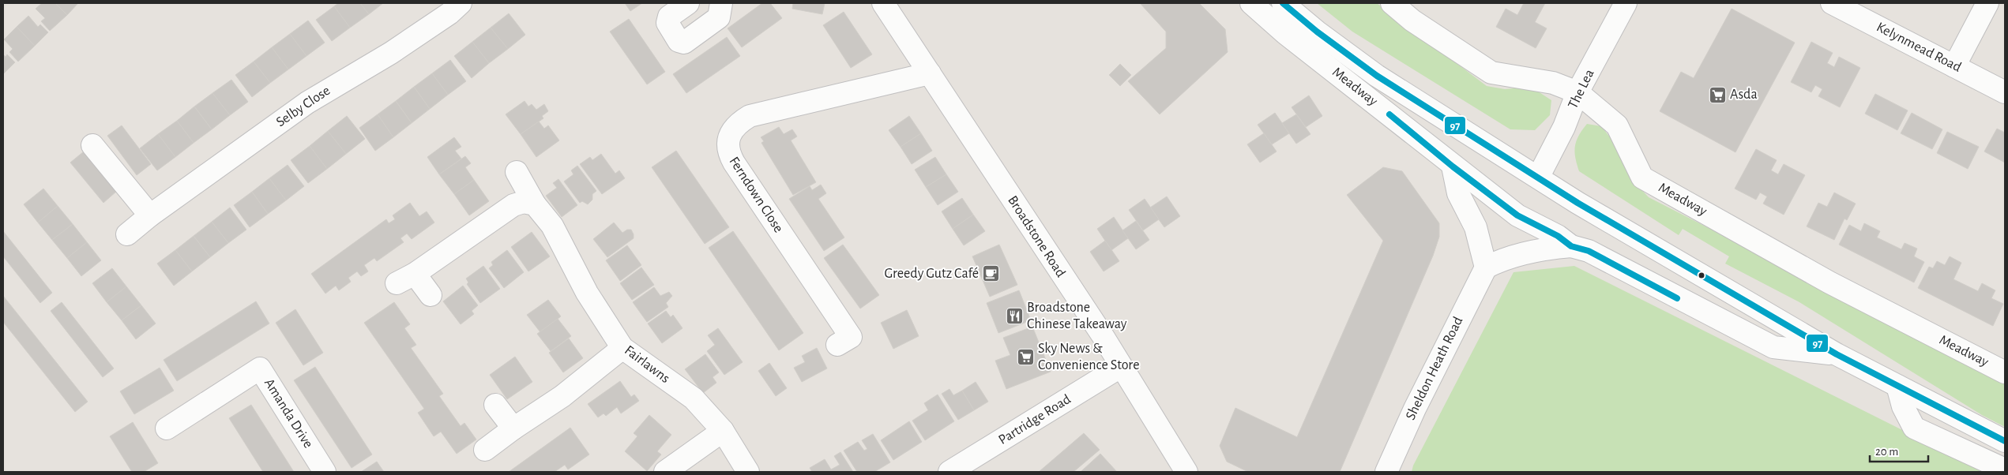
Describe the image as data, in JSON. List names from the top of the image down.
{
  "streets": {
    "street": [
      "Kelynmead Road",
      "Meadway",
      "The Lea",
      "Selby Close",
      "Ferndown Close",
      "Broadstone Road",
      "Fairlawns",
      "Sheldon Heath Road",
      "Amanda Drive",
      "Partridge Road"
    ]
  },
  "crossings": [
    ["Meadway", "The Lea"],
    ["Ferndown Close", "Broadstone Road"],
    ["Broadstone Road", "Partridge Road"]
  ],
  "places": {
    "supermarket": ["Asda", "Sky News & Convenience Store"],
    "cafe": ["Greedy Gutz Café"],
    "restaurant": ["Broadstone Chinese Takeaway"]
  },
  "lines": ["transit line 97"],
  "scale_bar": "20 m"
}
